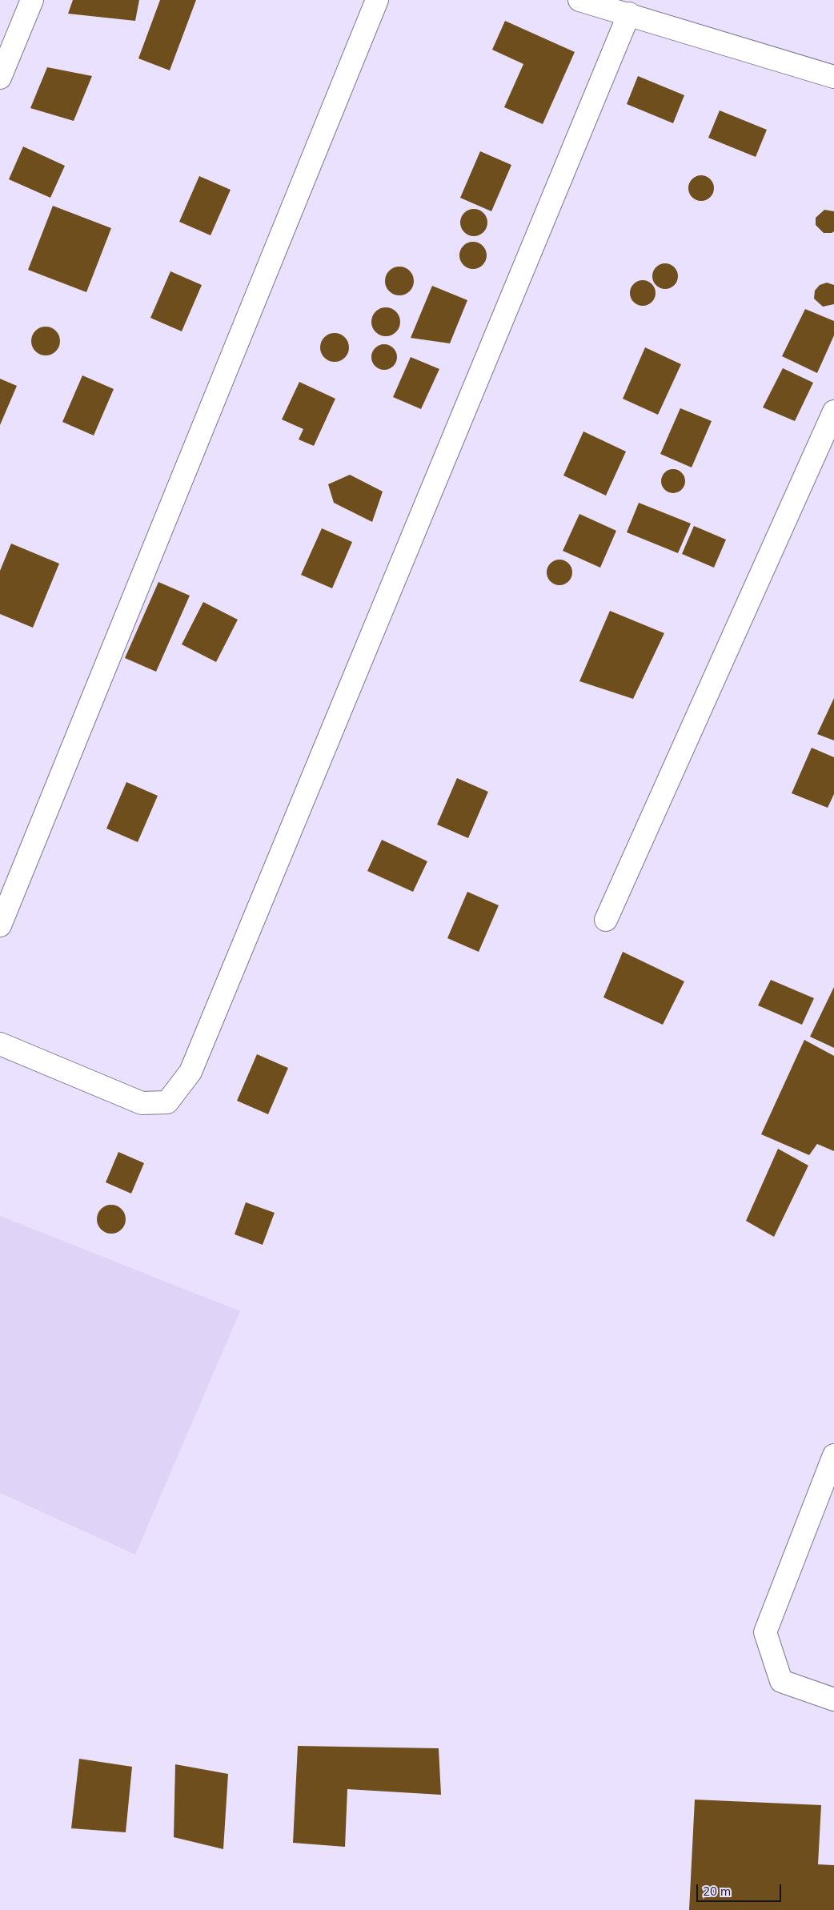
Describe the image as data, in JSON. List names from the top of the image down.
{
  "scale_bar": "20 m"
}
